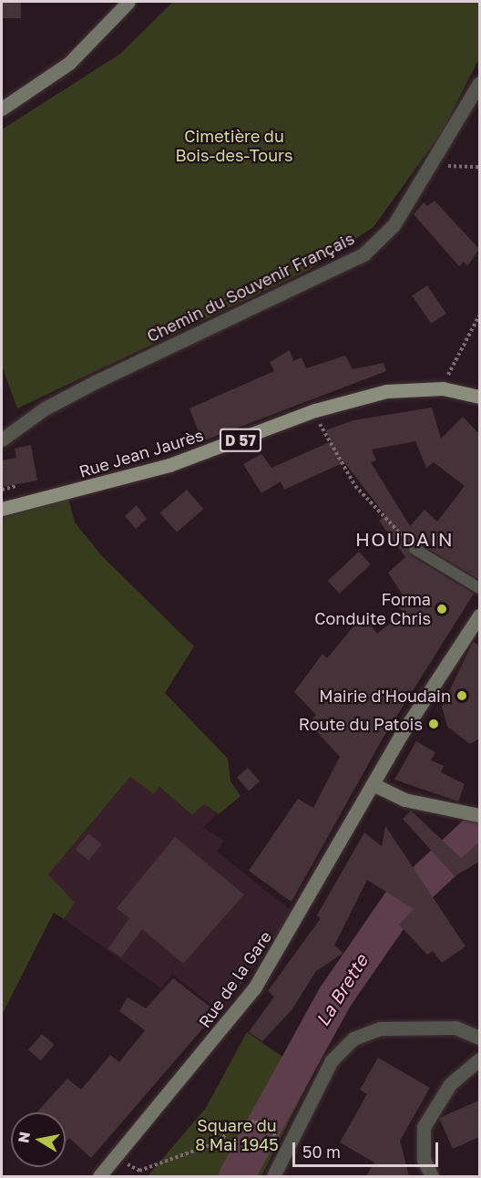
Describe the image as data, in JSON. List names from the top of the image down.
{
  "streets": {
    "main road": ["D 57", "Rue Jean Jaurès", "Rue de la Gare"],
    "street": ["Chemin du Souvenir Français"]
  },
  "districts": ["HOUDAIN"],
  "water": ["La Brette"],
  "parks": ["Cimetière du Bois-des-Tours", "Square du 8 Mai 1945"],
  "places": ["Forma Conduite Chris", "Mairie d'Houdain", "Route du Patois"],
  "scale_bar": "50 m",
  "north": "left"
}
